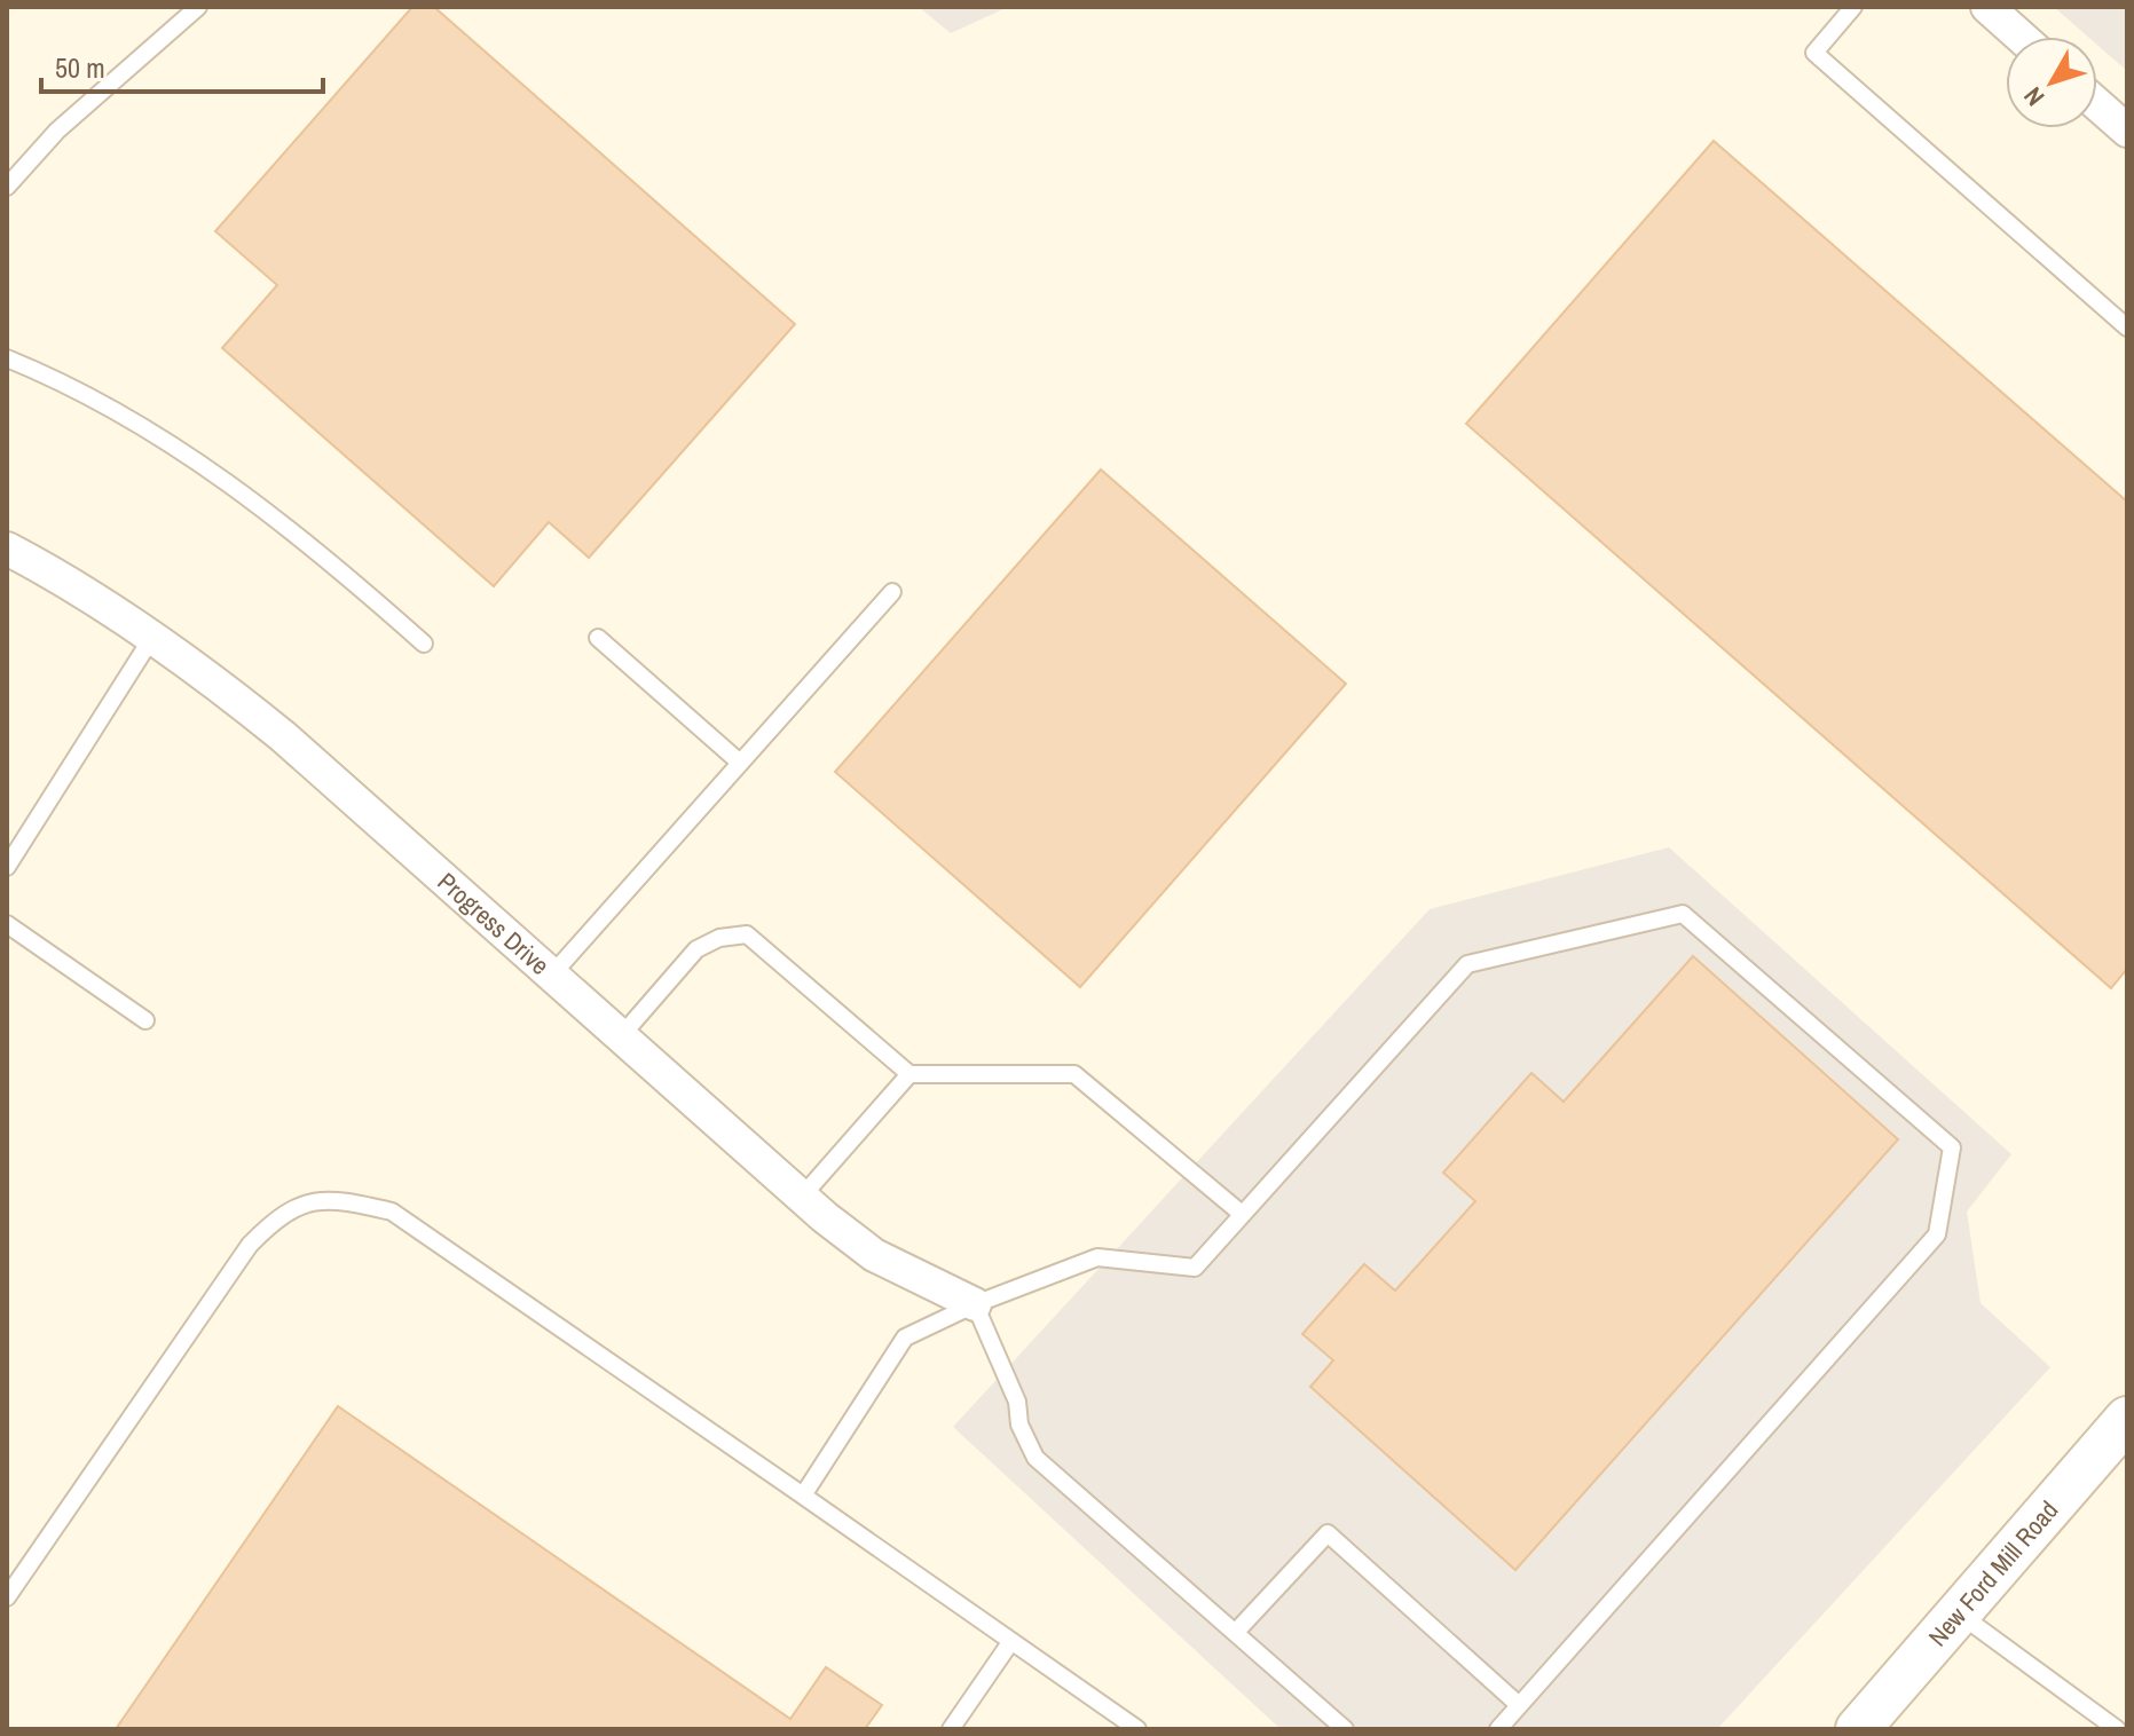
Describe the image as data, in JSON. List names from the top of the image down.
{
  "streets": {
    "street": ["Progress Drive", "New Ford Mill Road"]
  },
  "scale_bar": "50 m",
  "north": "bottom left"
}
